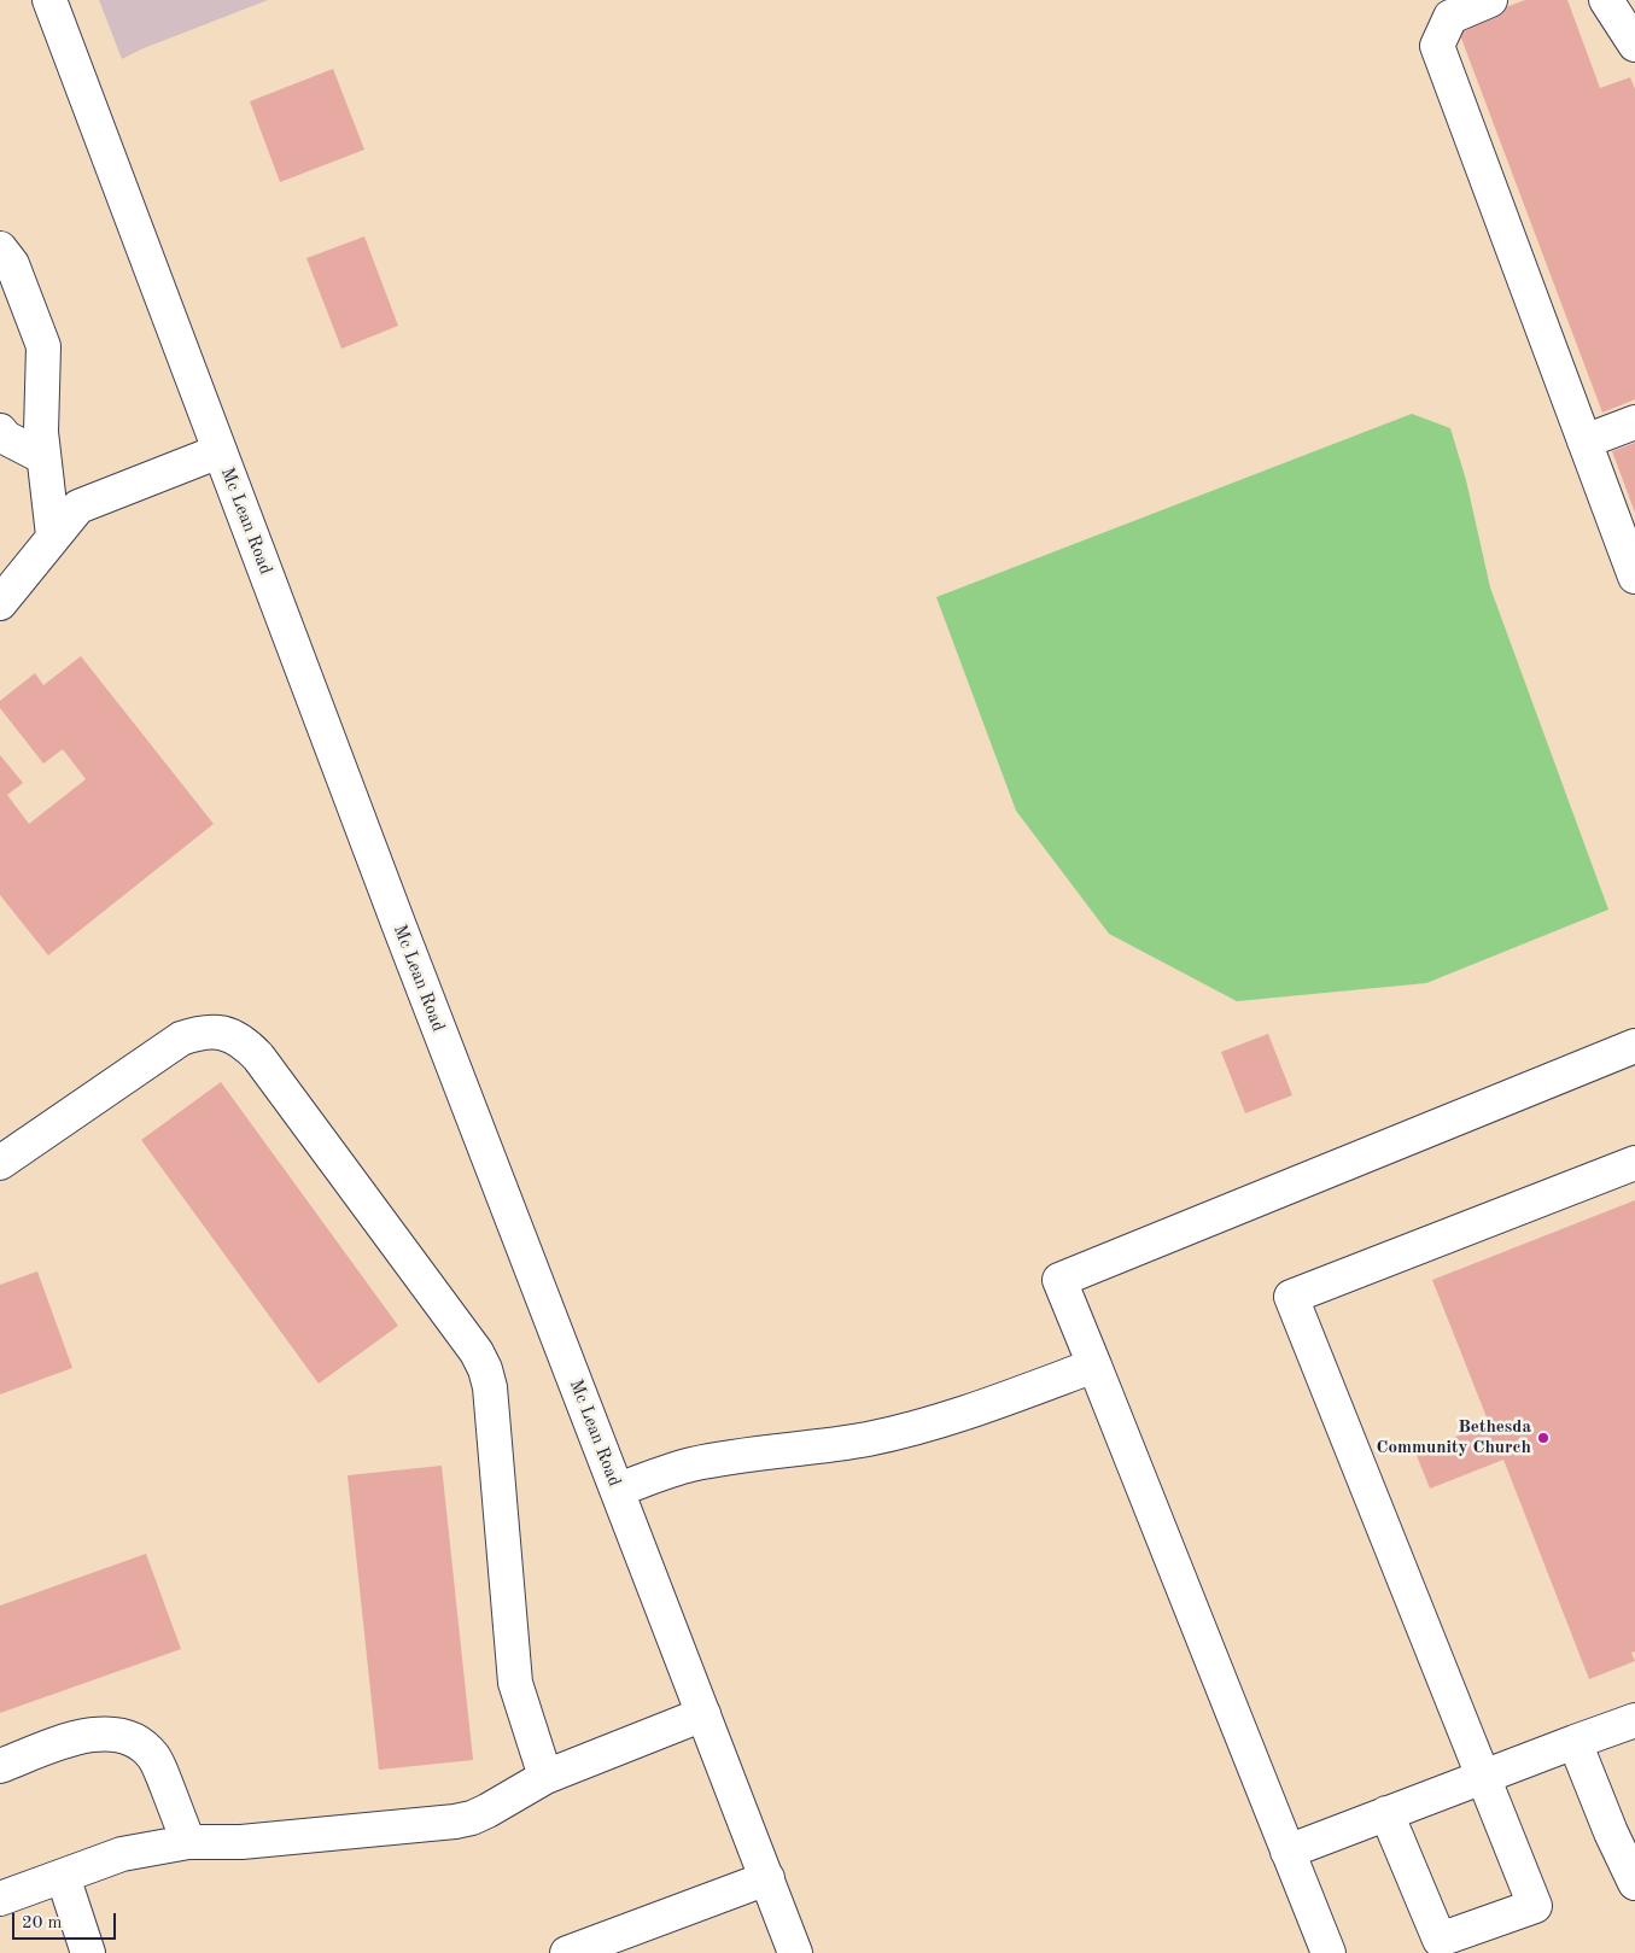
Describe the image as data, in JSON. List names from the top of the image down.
{
  "streets": {
    "main road": ["Mc Lean Road"]
  },
  "places": ["Bethesda Community Church"],
  "scale_bar": "20 m"
}
